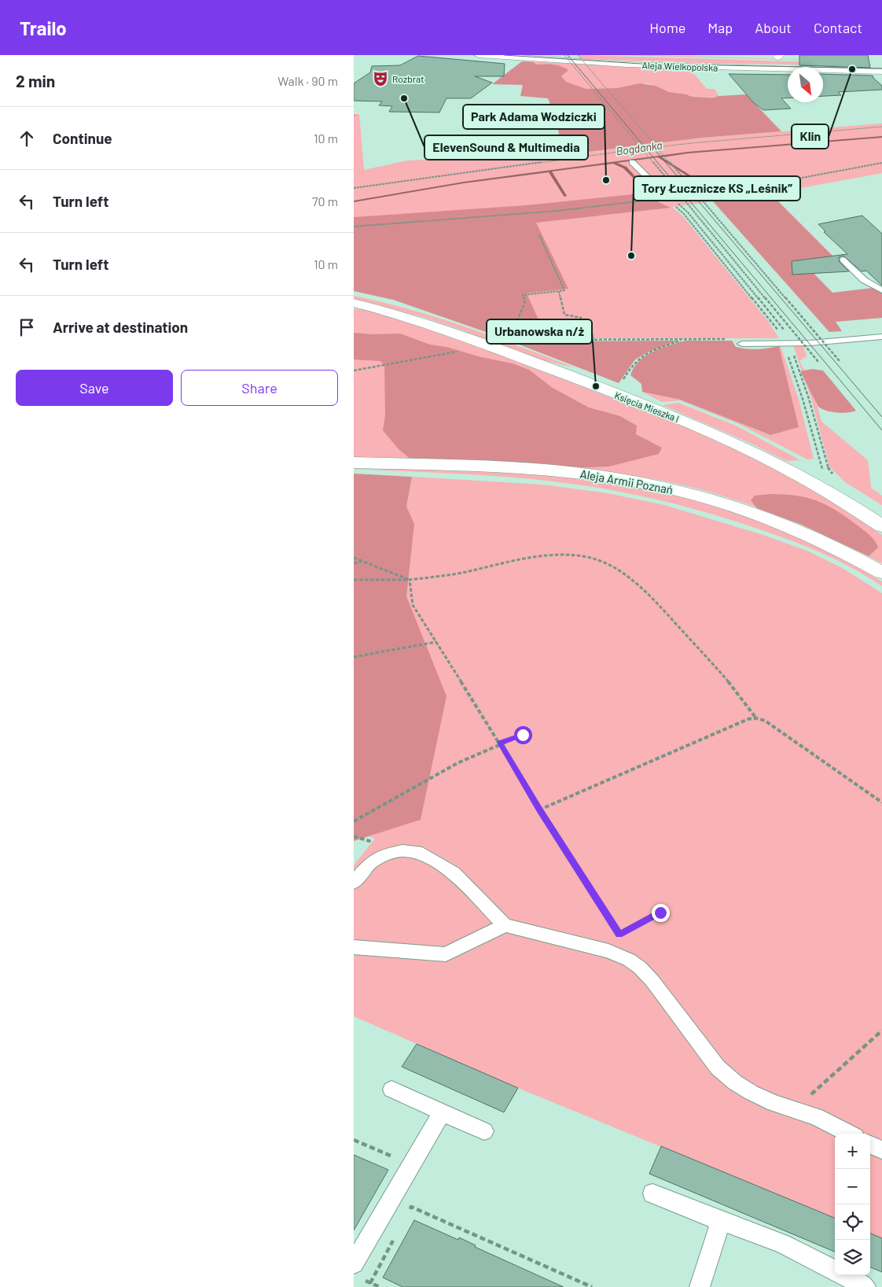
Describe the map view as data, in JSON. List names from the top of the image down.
{
  "streets": {
    "street": ["Aleja Wielkopolska", "Księcia Mieszka I", "Aleja Armii Poznań"]
  },
  "water": ["Bogdanka"],
  "places": {
    "other": [
      "Klin",
      "ElevenSound & Multimedia",
      "Park Adama Wodziczki",
      "Tory Łucznicze KS „Leśnik”",
      "Urbanowska n/ż"
    ],
    "theatre": ["Rozbrat"]
  },
  "north": "bottom right",
  "page": {
    "header": "Trailo",
    "nav": [
      "Home",
      "Map",
      "About",
      "Contact"
    ],
    "heading": ["2 min", "Walk · 90 m"],
    "list": [
      ["Continue", "10 m"],
      ["Turn left", "70 m"],
      ["Turn left", "10 m"],
      "Arrive at destination"
    ],
    "buttons": ["Save", "Share"],
    "map_buttons": ["+", "−"]
  }
}
